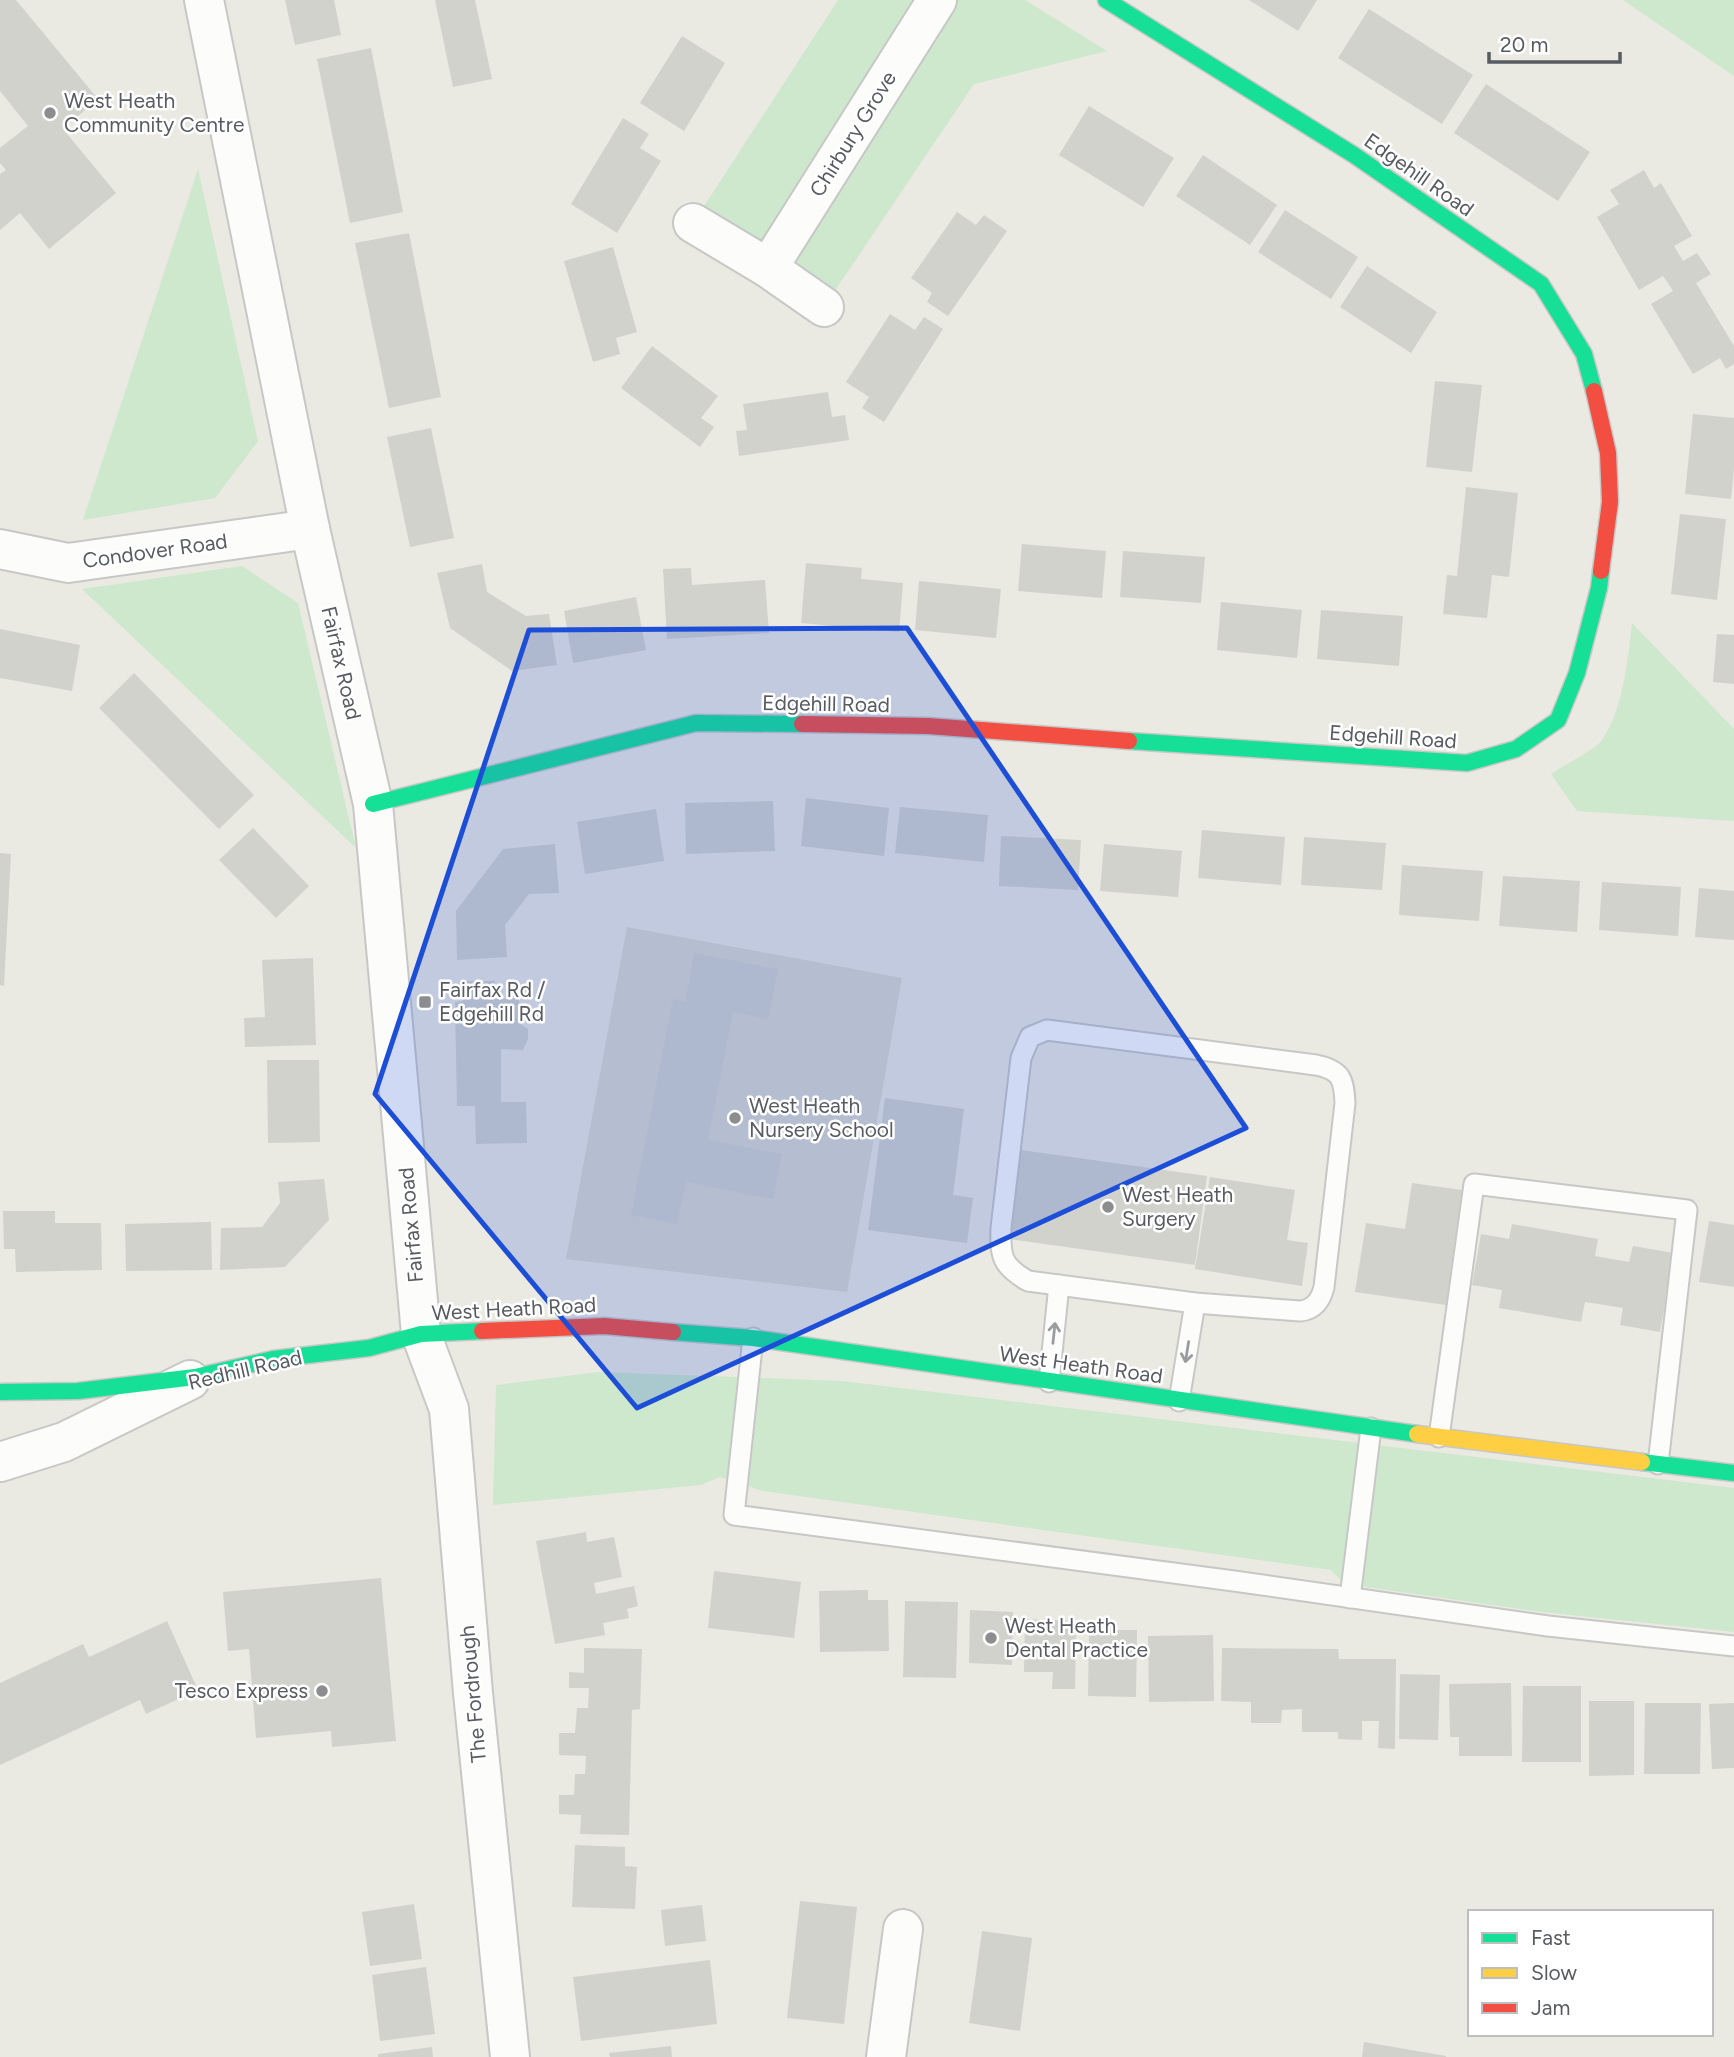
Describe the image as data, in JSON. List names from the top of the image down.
{
  "streets": {
    "street": [
      "Chirbury Grove",
      "Edgehill Road",
      "Condover Road",
      "Fairfax Road",
      "West Heath Road",
      "Redhill Road",
      "The Fordrough"
    ]
  },
  "crossings": [
    ["Edgehill Road", "Fairfax Road"],
    ["Condover Road", "Fairfax Road"],
    ["Fairfax Road", "West Heath Road"],
    ["Fairfax Road", "Redhill Road"],
    ["Fairfax Road", "The Fordrough"],
    ["West Heath Road", "Redhill Road"],
    ["West Heath Road", "The Fordrough"],
    ["Redhill Road", "The Fordrough"]
  ],
  "places": {
    "other": [
      "West Heath Community Centre",
      "West Heath Nursery School",
      "West Heath Surgery",
      "West Heath Dental Practice",
      "Tesco Express"
    ],
    "transit": ["Fairfax Rd / Edgehill Rd"]
  },
  "legend": ["Fast", "Slow", "Jam"],
  "scale_bar": "20 m"
}
